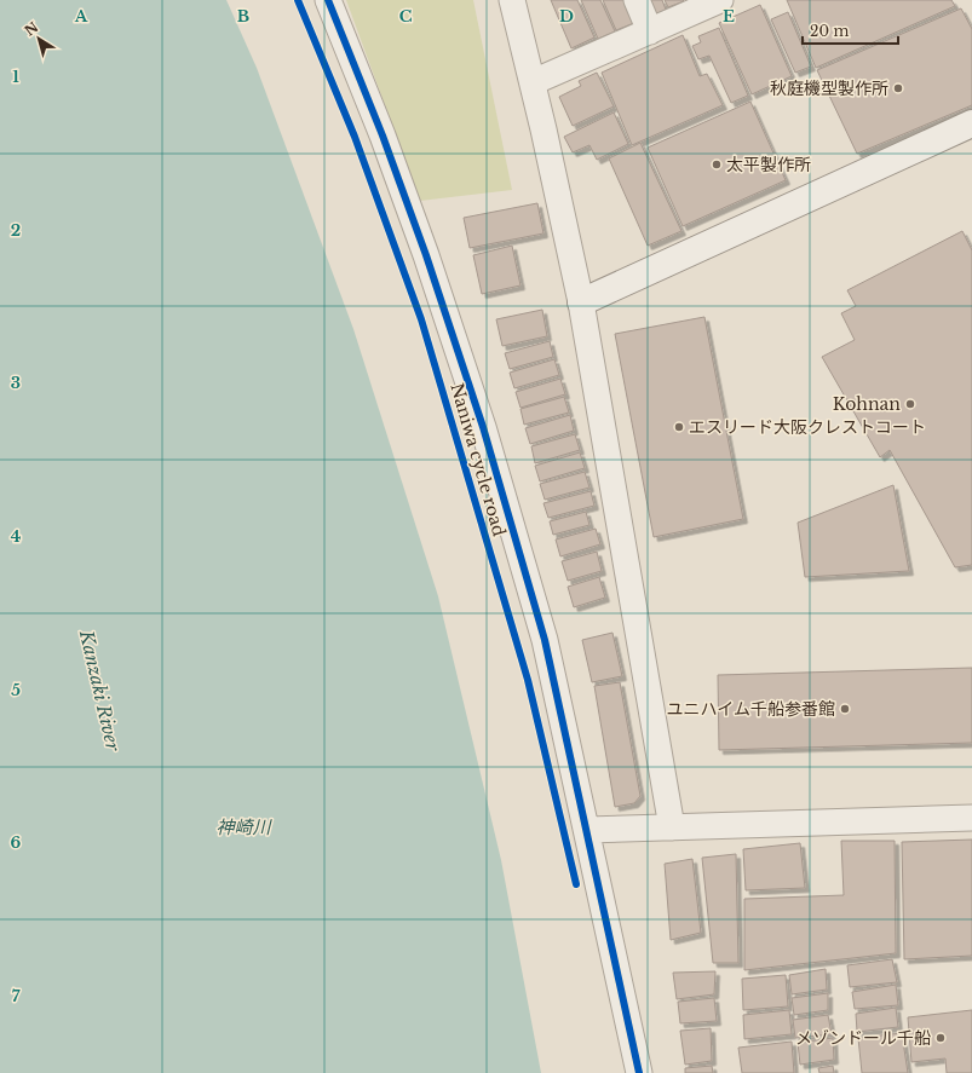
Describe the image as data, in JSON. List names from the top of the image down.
{
  "streets": {
    "cycle path": ["Naniwa cycle road"]
  },
  "water": ["Kanzaki River", "神崎川"],
  "places": [
    "秋庭機型製作所",
    "太平製作所",
    "Kohnan",
    "エスリード大阪クレストコート",
    "ユニハイム千船参番館",
    "メゾンドール千船"
  ],
  "scale_bar": "20 m",
  "north": "top left",
  "grid": {
    "columns": [
      "A",
      "B",
      "C",
      "D",
      "E"
    ],
    "rows": [
      "1",
      "2",
      "3",
      "4",
      "5",
      "6",
      "7"
    ]
  }
}
